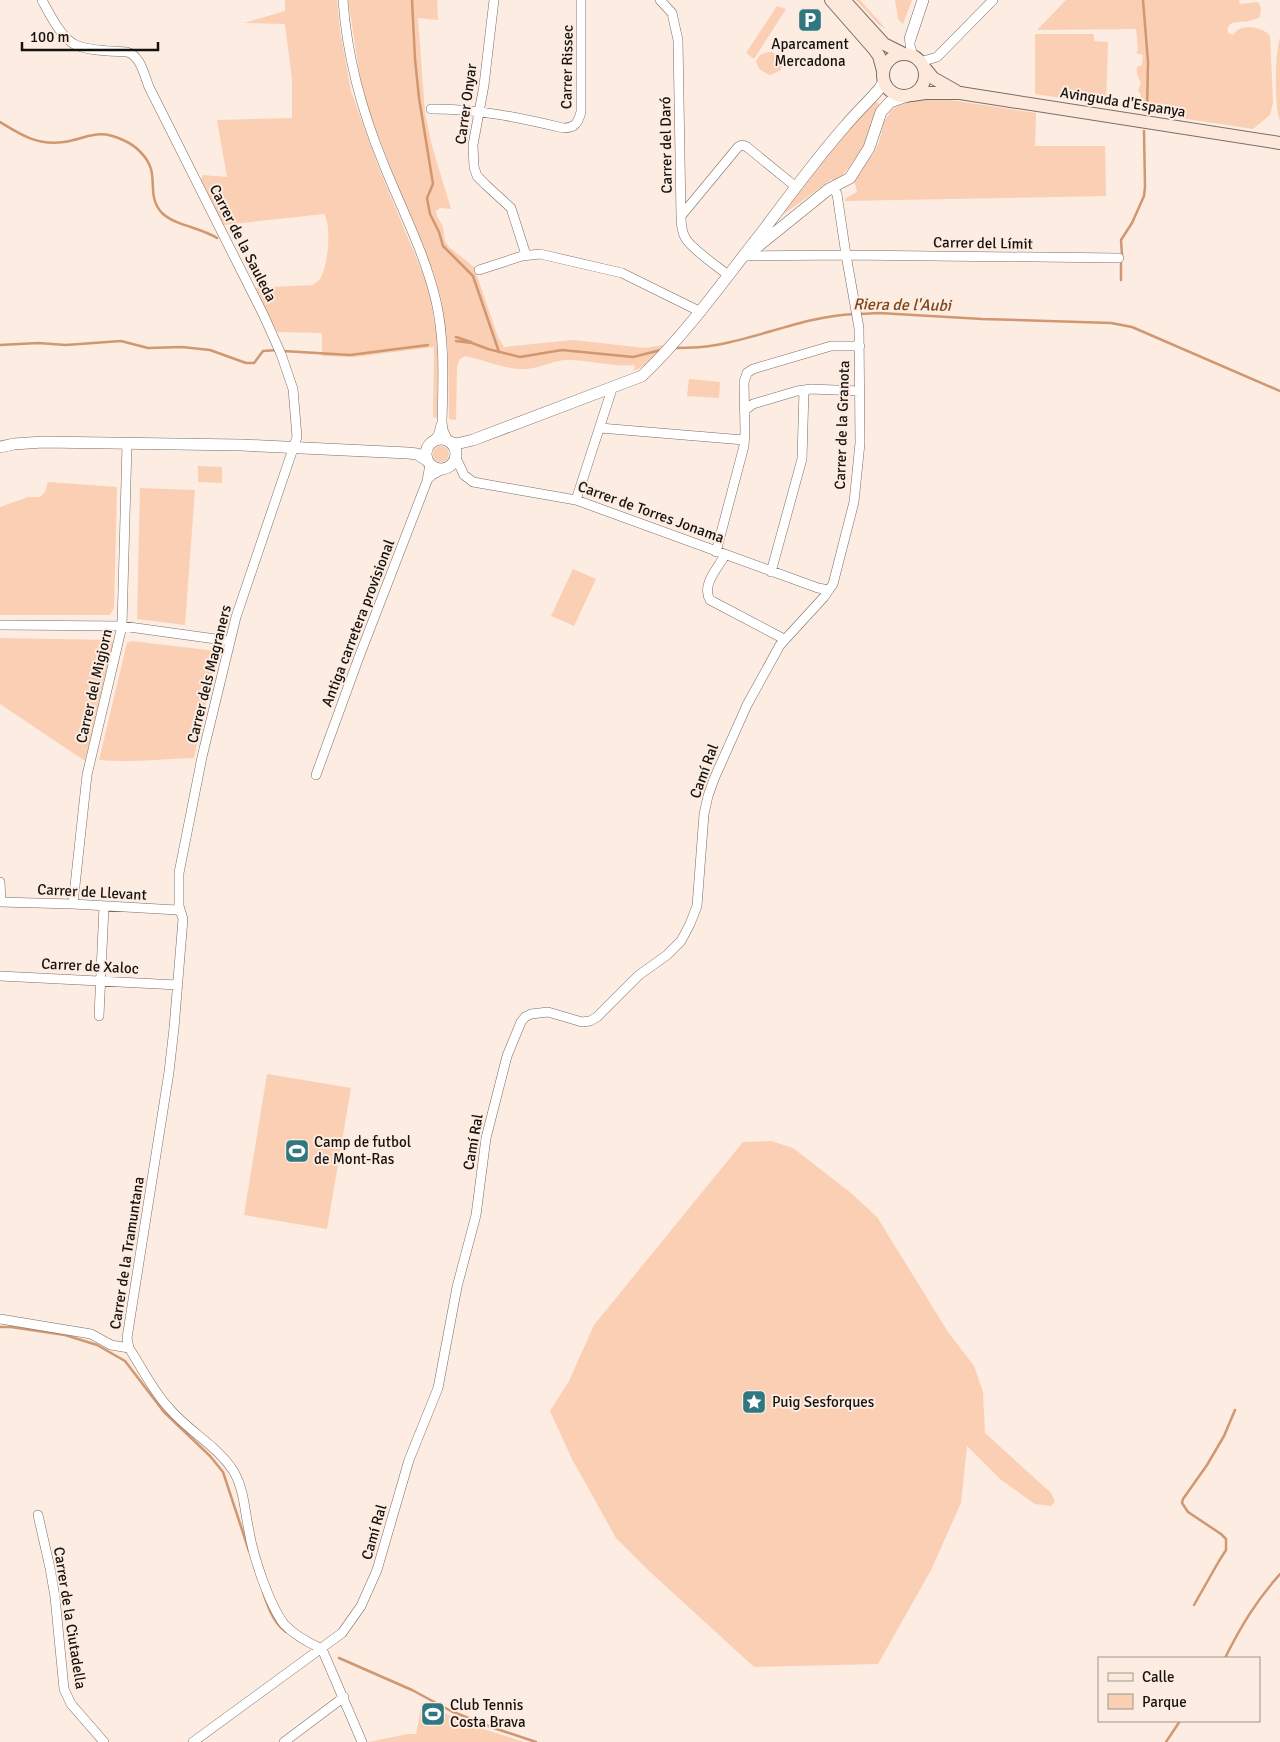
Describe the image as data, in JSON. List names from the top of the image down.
{
  "streets": {
    "main road": ["Avinguda d'Espanya"],
    "street": [
      "Carrer Rissec",
      "Carrer Onyar",
      "Carrer del Daró",
      "Carrer de la Sauleda",
      "Carrer del Límit",
      "Carrer de la Granota",
      "Carrer de Torres Jonama",
      "Antiga carretera provisional",
      "Carrer dels Magraners",
      "Carrer del Migjorn",
      "Camí Ral",
      "Carrer de Llevant",
      "Carrer de Xaloc",
      "Carrer de la Tramuntana",
      "Carrer de la Ciutadella"
    ]
  },
  "crossings": [
    ["Carrer Rissec", "Carrer Onyar"],
    ["Carrer de la Sauleda", "Carrer dels Magraners"],
    ["Carrer del Límit", "Carrer de la Granota"],
    ["Carrer de la Granota", "Carrer de Torres Jonama"],
    ["Carrer de Torres Jonama", "Antiga carretera provisional"],
    ["Carrer dels Magraners", "Carrer de Llevant"],
    ["Carrer dels Magraners", "Carrer de la Tramuntana"],
    ["Carrer del Migjorn", "Carrer de Llevant"],
    ["Camí Ral", "Carrer de la Tramuntana"],
    ["Carrer de Llevant", "Carrer de la Tramuntana"],
    ["Carrer de Xaloc", "Carrer de la Tramuntana"]
  ],
  "water": ["Riera de l'Aubi"],
  "places": {
    "parking": ["Aparcament Mercadona"],
    "sports": ["Camp de futbol de Mont-Ras", "Club Tennis Costa Brava"],
    "place": ["Puig Sesforques"]
  },
  "legend": ["Calle", "Parque"],
  "scale_bar": "100 m"
}
